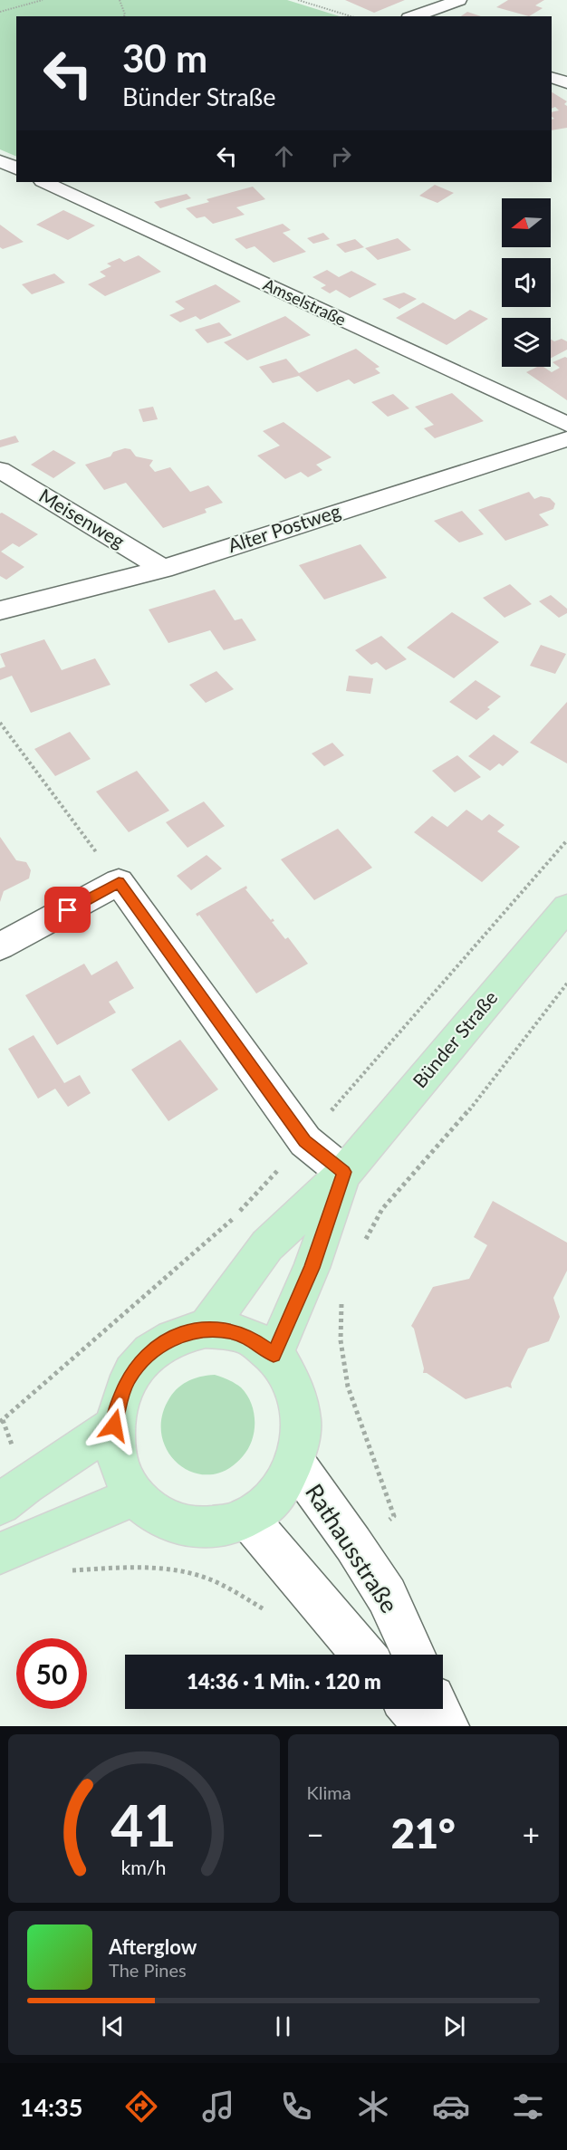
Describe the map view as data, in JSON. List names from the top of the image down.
{
  "streets": {
    "main road": ["Bünder Straße"],
    "street": [
      "Amselstraße",
      "Meisenweg",
      "Alter Postweg",
      "Rathausstraße"
    ]
  },
  "crossings": [
    ["Meisenweg", "Alter Postweg"],
    ["Bünder Straße", "Rathausstraße"]
  ],
  "north": "left",
  "page": {
    "turn": ["30 m", "Bünder Straße"],
    "limit": "50",
    "trip": "14:36 · 1 Min. · 120 m",
    "tile": "Klima",
    "heat": ["−", "21°", "+"],
    "song": ["Afterglow", "The Pines"],
    "tabs": "14:35",
    "gauge": ["41", "km/h"]
  }
}
